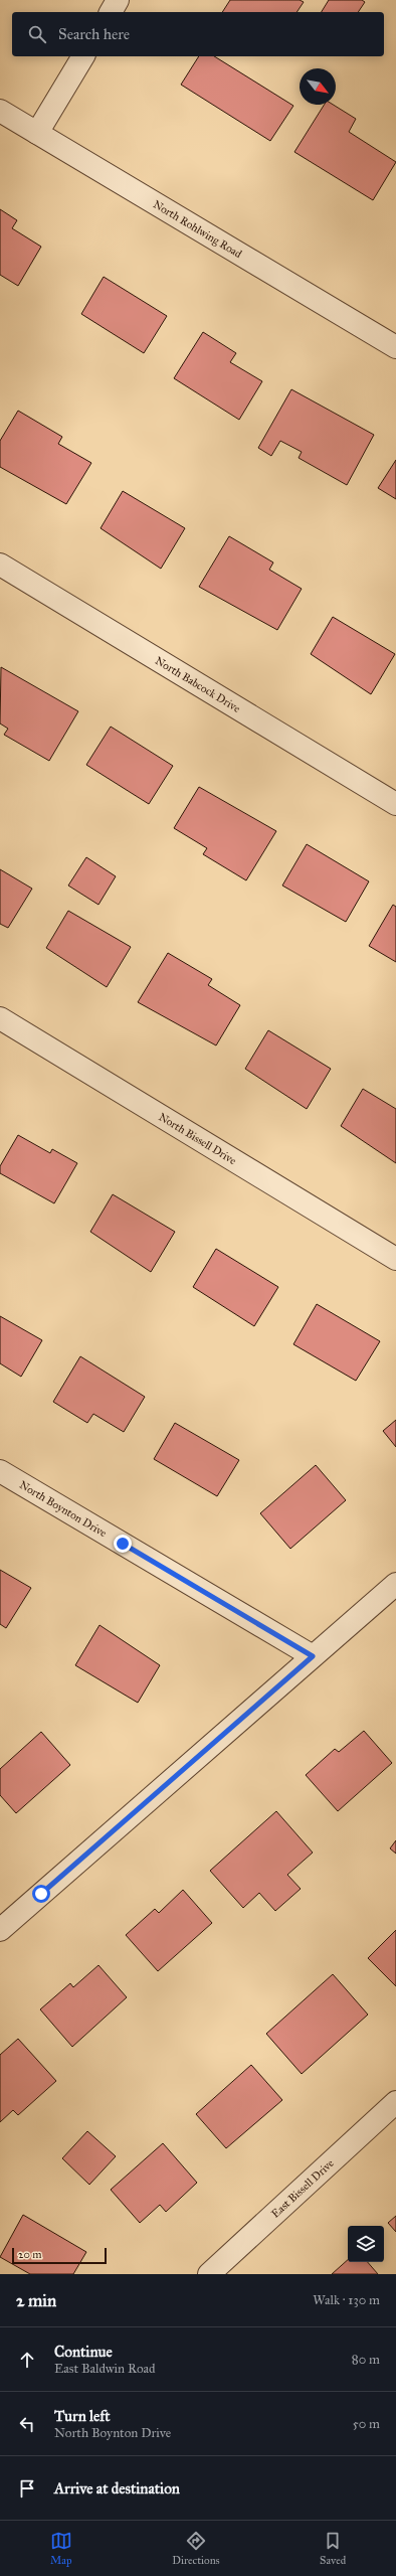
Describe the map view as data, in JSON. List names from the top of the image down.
{
  "streets": {
    "street": [
      "North Rohlwing Road",
      "North Babcock Drive",
      "North Bissell Drive",
      "North Boynton Drive",
      "East Bissell Drive"
    ]
  },
  "scale_bar": "20 m",
  "north": "bottom right",
  "page": {
    "search": "Search here",
    "scale": "20 m",
    "heading": ["2 min", "Walk · 130 m"],
    "list": [
      ["Continue", "East Baldwin Road", "80 m"],
      ["Turn left", "North Boynton Drive", "50 m"],
      "Arrive at destination"
    ],
    "nav": ["Map", "Directions", "Saved"]
  }
}
